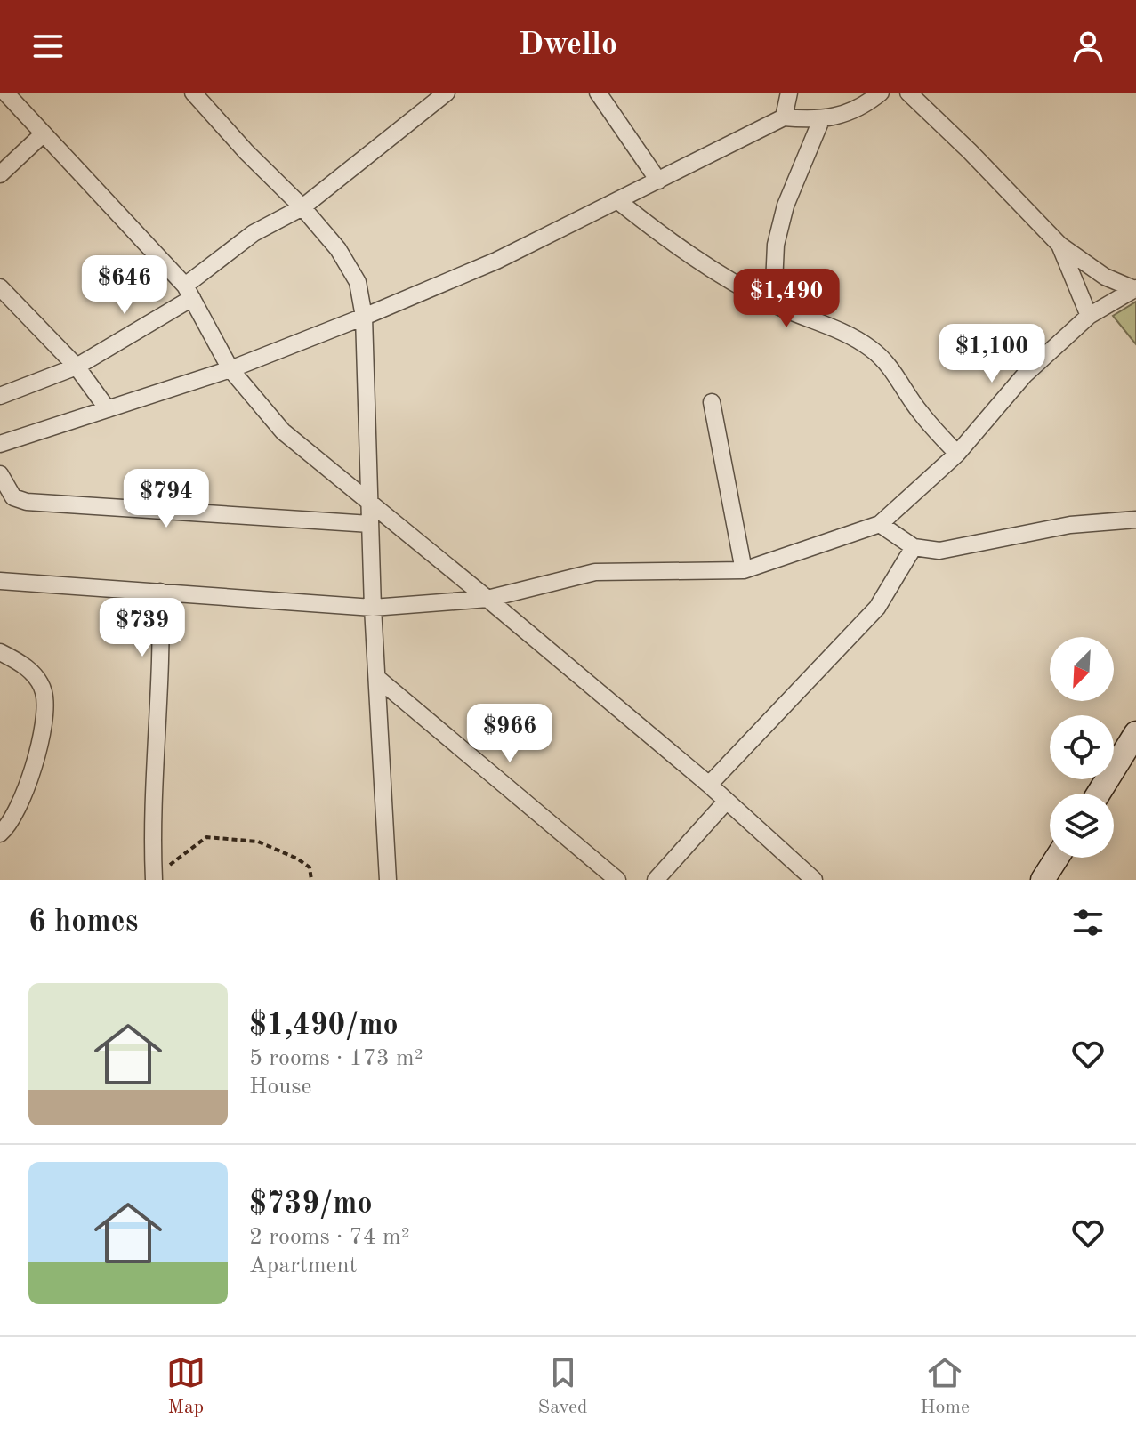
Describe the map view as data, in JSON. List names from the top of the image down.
{
  "north": "bottom left",
  "page": {
    "header": "Dwello",
    "price": [
      "$646",
      "$1,490",
      "$1,100",
      "$794",
      "$739",
      "$966"
    ],
    "heading": "6 homes",
    "list": [
      {
        "name": "$1,490/mo",
        "note": "5 rooms · 173 m² · House"
      },
      {
        "name": "$739/mo",
        "note": "2 rooms · 74 m² · Apartment"
      }
    ],
    "tabs": ["Map", "Saved", "Home"]
  }
}
